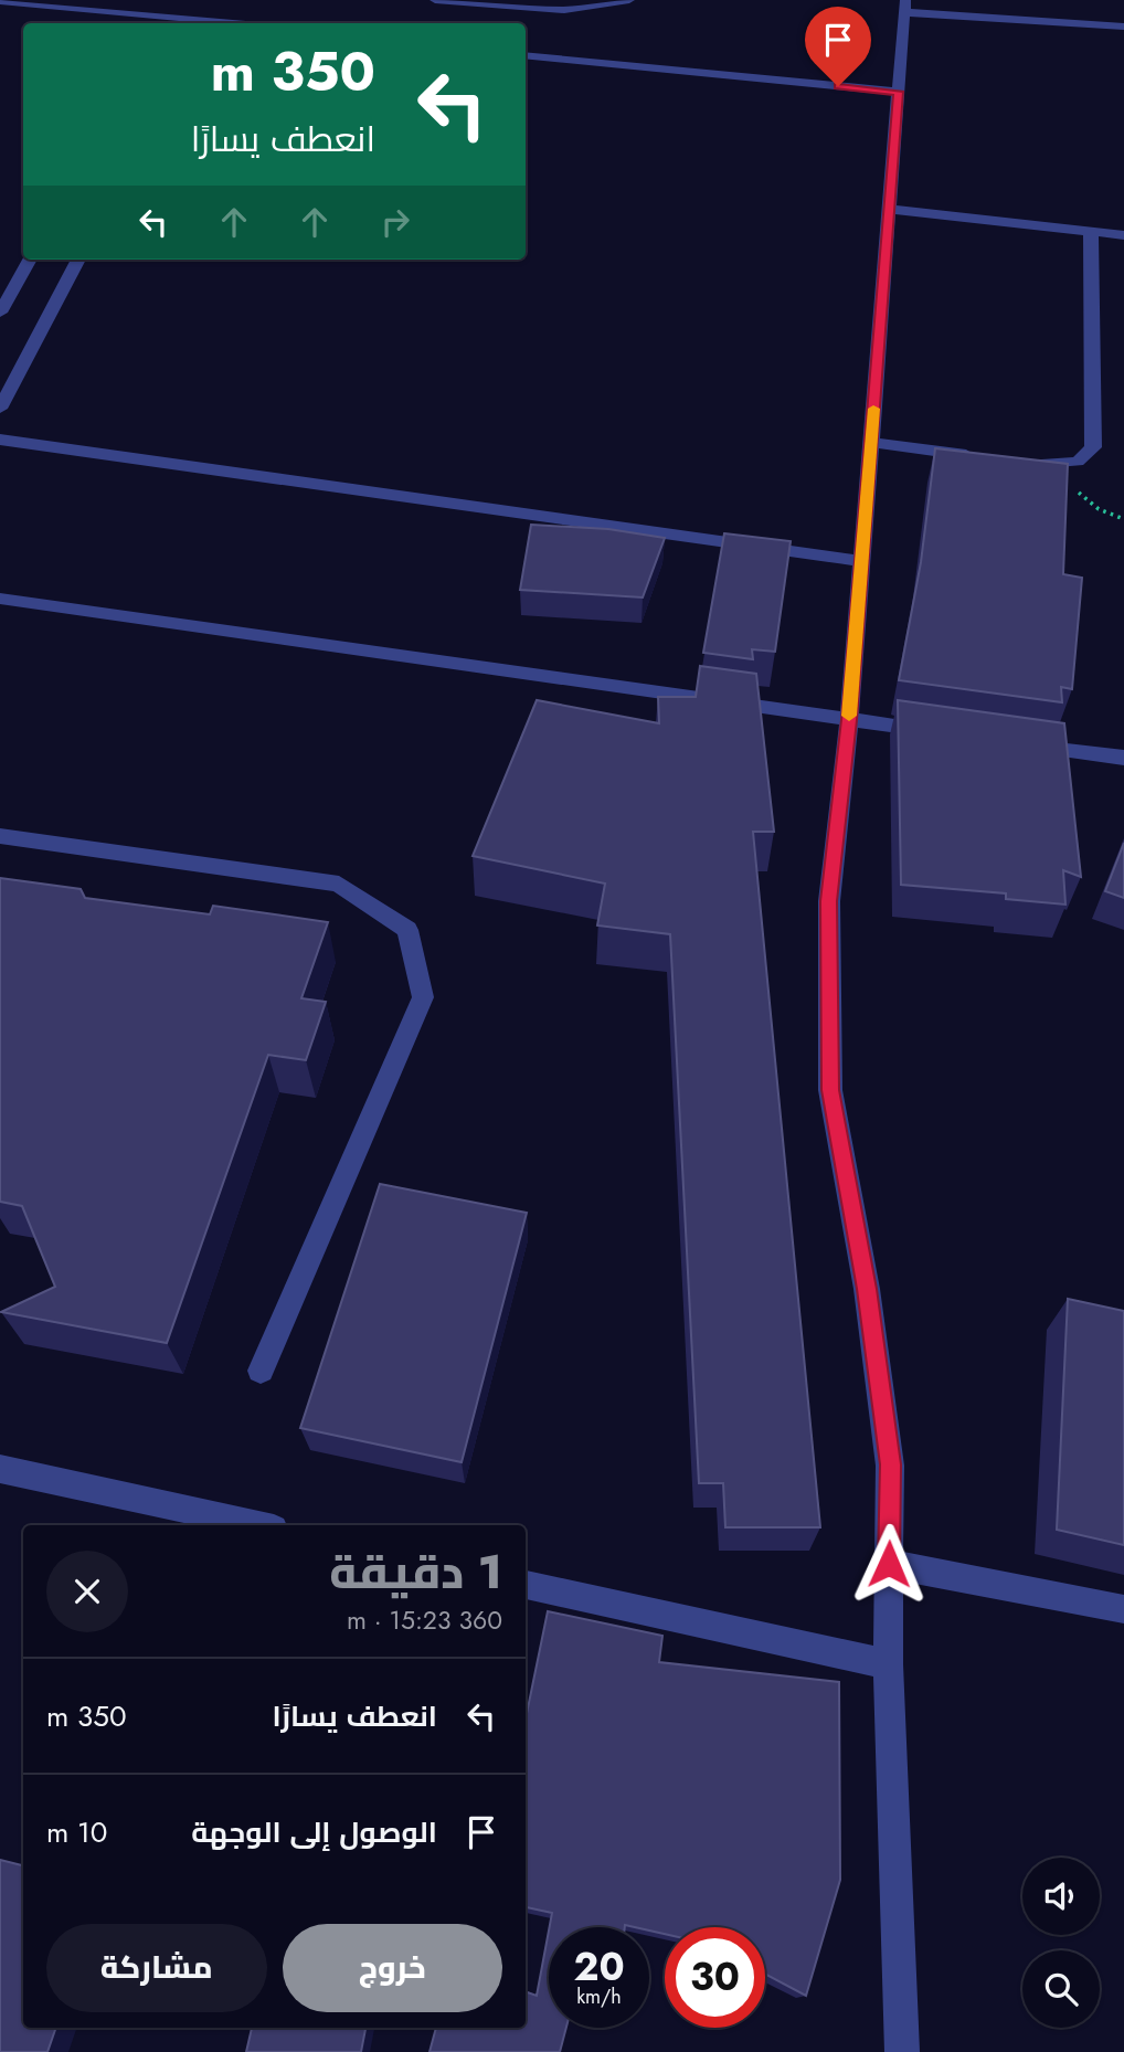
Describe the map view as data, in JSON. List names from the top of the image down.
{
  "page": {
    "turn": ["350 m", "انعطف يسارًا"],
    "heading": ["1 دقيقة", "360 m · 15:23"],
    "list": [
      {
        "name": "انعطف يسارًا",
        "value": "350 m"
      },
      {
        "name": "الوصول إلى الوجهة",
        "value": "10 m"
      }
    ],
    "buttons": ["خروج", "مشاركة"],
    "speed": "20 km/h",
    "limit": "30"
  }
}
